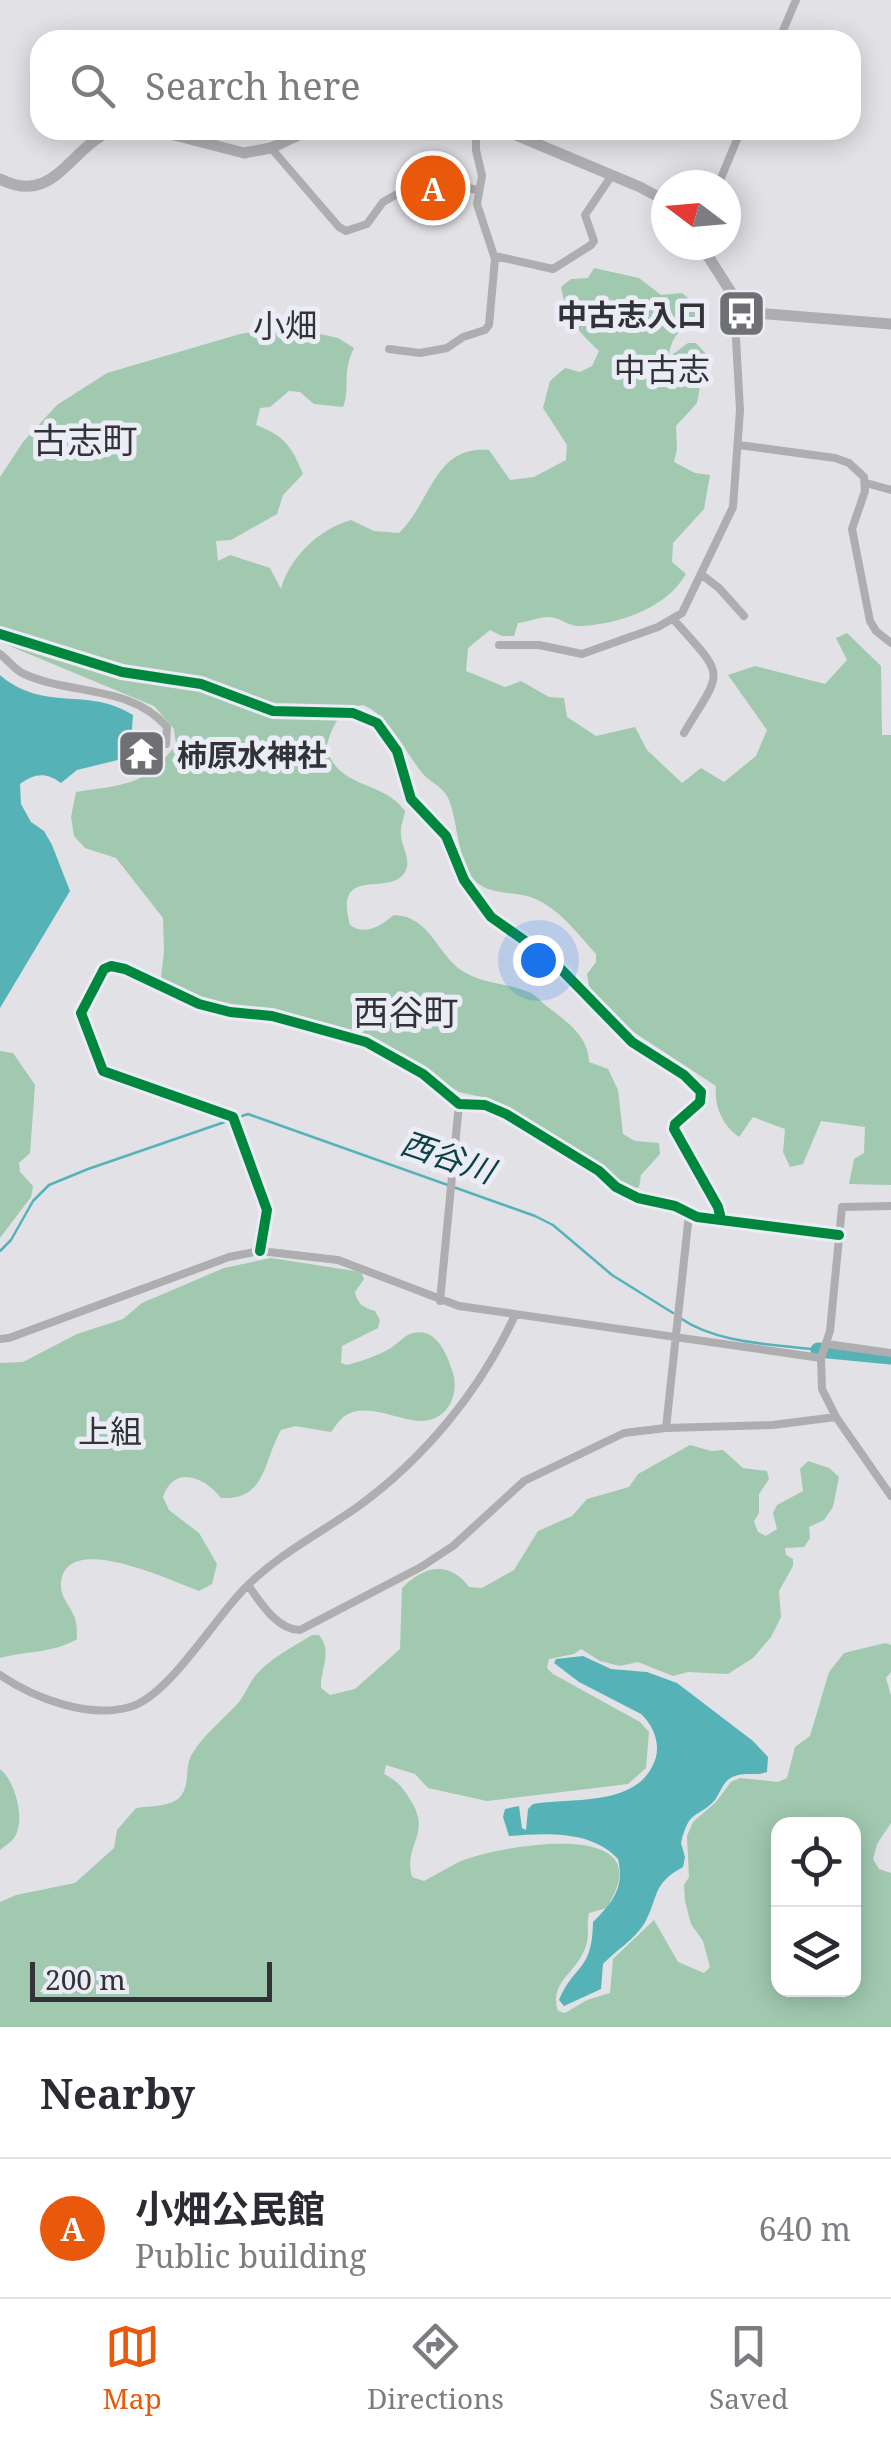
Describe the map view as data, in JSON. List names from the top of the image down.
{
  "districts": [
    "小畑",
    "中古志",
    "古志町",
    "西谷町",
    "上組"
  ],
  "water": ["西谷川"],
  "places": {
    "bus stop": ["中古志入口"],
    "temple": ["柿原水神社"]
  },
  "scale_bar": "200 m",
  "north": "left",
  "page": {
    "search": "Search here",
    "pins": "A",
    "scale": "200 m",
    "heading": "Nearby",
    "list": [
      {
        "mark": "A",
        "name": "小畑公民館",
        "note": "Public building",
        "value": "640 m"
      }
    ],
    "nav": ["Map", "Directions", "Saved"]
  }
}
